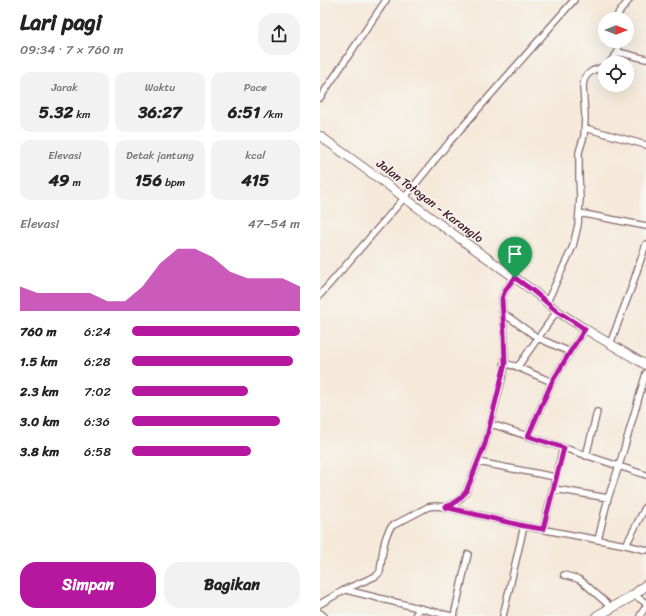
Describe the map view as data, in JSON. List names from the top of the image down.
{
  "streets": {
    "main road": ["Jalan Totogan - Karanglo"]
  },
  "north": "right",
  "page": {
    "heading": ["Lari pagi", "09:34 · 7 × 760 m"],
    "stats": [
      ["Jarak", "5.32 km"],
      ["Waktu", "36:27"],
      ["Pace", "6:51 /km"],
      ["Elevasi", "49 m"],
      ["Detak jantung", "156 bpm"],
      ["kcal", "415"]
    ],
    "chart": ["Elevasi", "47–54 m"],
    "list": [
      {
        "name": "760 m",
        "note": "6:24"
      },
      {
        "name": "1.5 km",
        "note": "6:28"
      },
      {
        "name": "2.3 km",
        "note": "7:02"
      },
      {
        "name": "3.0 km",
        "note": "6:36"
      },
      {
        "name": "3.8 km",
        "note": "6:58"
      }
    ],
    "buttons": ["Simpan", "Bagikan"]
  }
}
